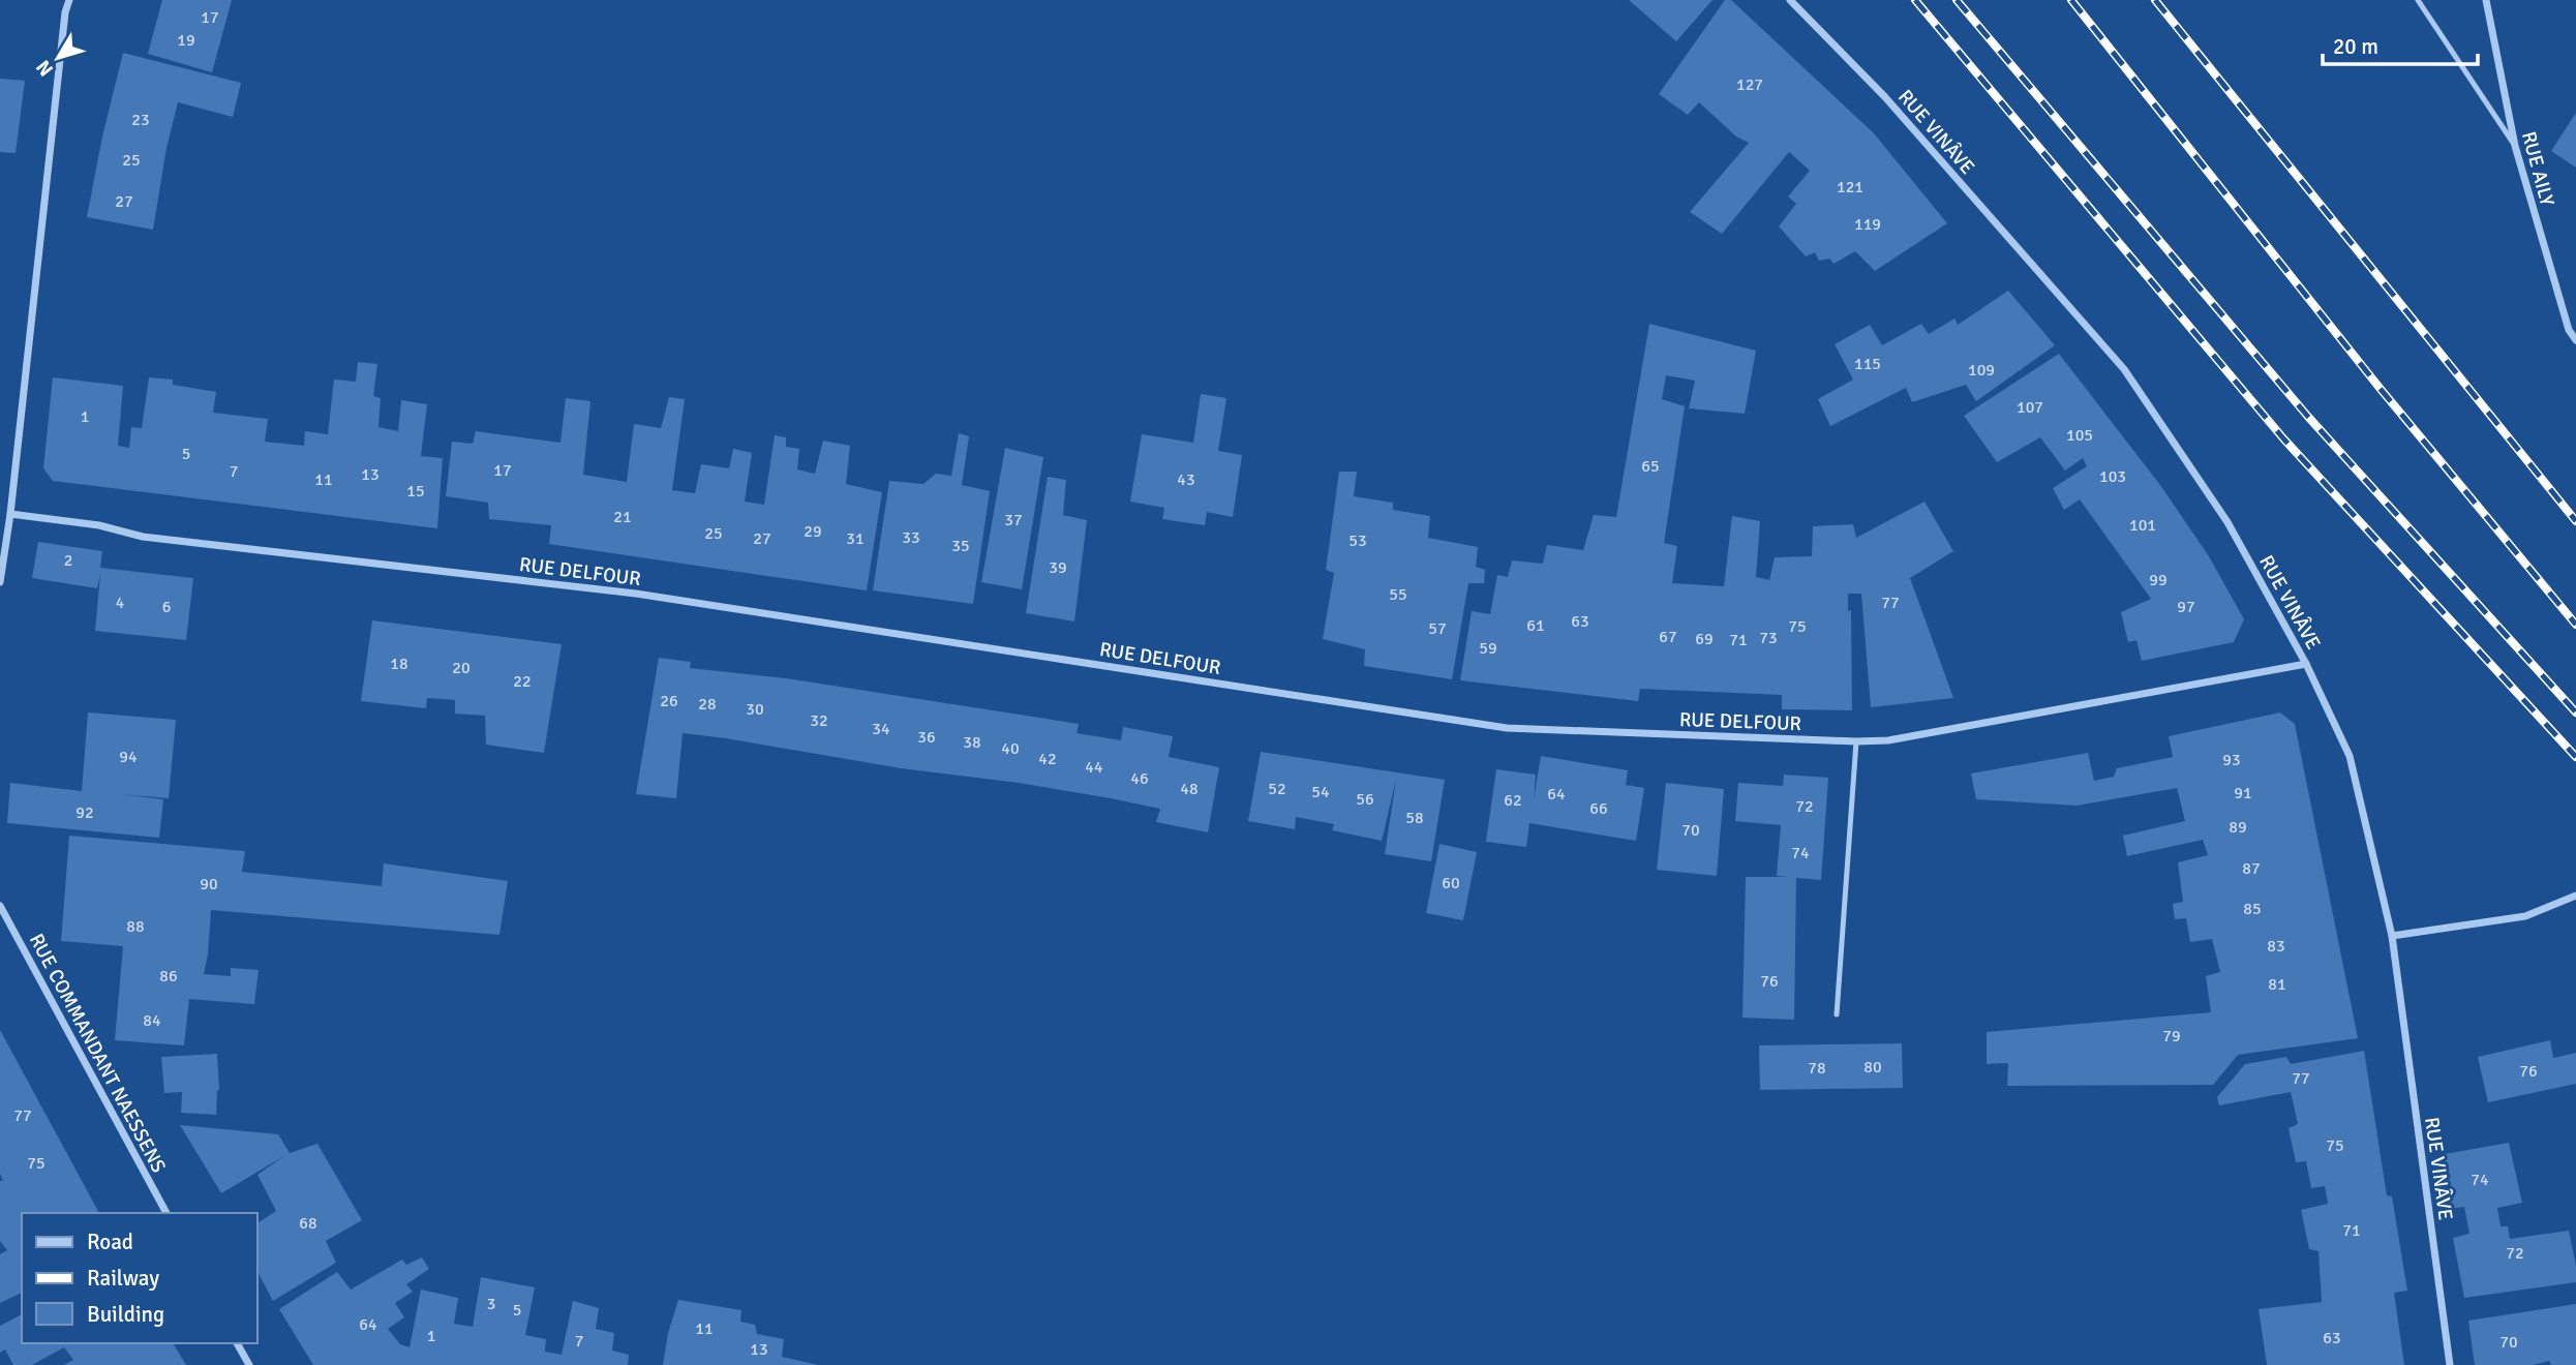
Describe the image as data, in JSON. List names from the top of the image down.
{
  "streets": {
    "street": [
      "RUE VINÂVE",
      "RUE AILY",
      "RUE DELFOUR",
      "RUE COMMANDANT NAESSENS"
    ]
  },
  "crossings": [
    ["RUE VINÂVE", "RUE DELFOUR"]
  ],
  "house_numbers": [
    "17",
    "19",
    "127",
    "23",
    "25",
    "121",
    "27",
    "119",
    "115",
    "109",
    "107",
    "1",
    "105",
    "5",
    "65",
    "17",
    "7",
    "13",
    "103",
    "11",
    "43",
    "15",
    "21",
    "37",
    "101",
    "29",
    "25",
    "33",
    "27",
    "31",
    "53",
    "35",
    "2",
    "39",
    "99",
    "55",
    "4",
    "77",
    "6",
    "97",
    "63",
    "61",
    "75",
    "57",
    "67",
    "73",
    "69",
    "71",
    "59",
    "18",
    "20",
    "22",
    "26",
    "28",
    "30",
    "32",
    "34",
    "36",
    "38",
    "40",
    "94",
    "42",
    "93",
    "44",
    "46",
    "48",
    "52",
    "54",
    "91",
    "64",
    "56",
    "62",
    "72",
    "66",
    "92",
    "58",
    "89",
    "70",
    "74",
    "87",
    "60",
    "90",
    "85",
    "88",
    "83",
    "86",
    "76",
    "81",
    "84",
    "79",
    "80",
    "78",
    "76",
    "77",
    "77",
    "75",
    "75",
    "74",
    "68",
    "71",
    "72",
    "3",
    "5",
    "64",
    "11",
    "1",
    "63",
    "7",
    "70",
    "13"
  ],
  "legend": ["Road", "Railway", "Building"],
  "scale_bar": "20 m",
  "north": "bottom left"
}
